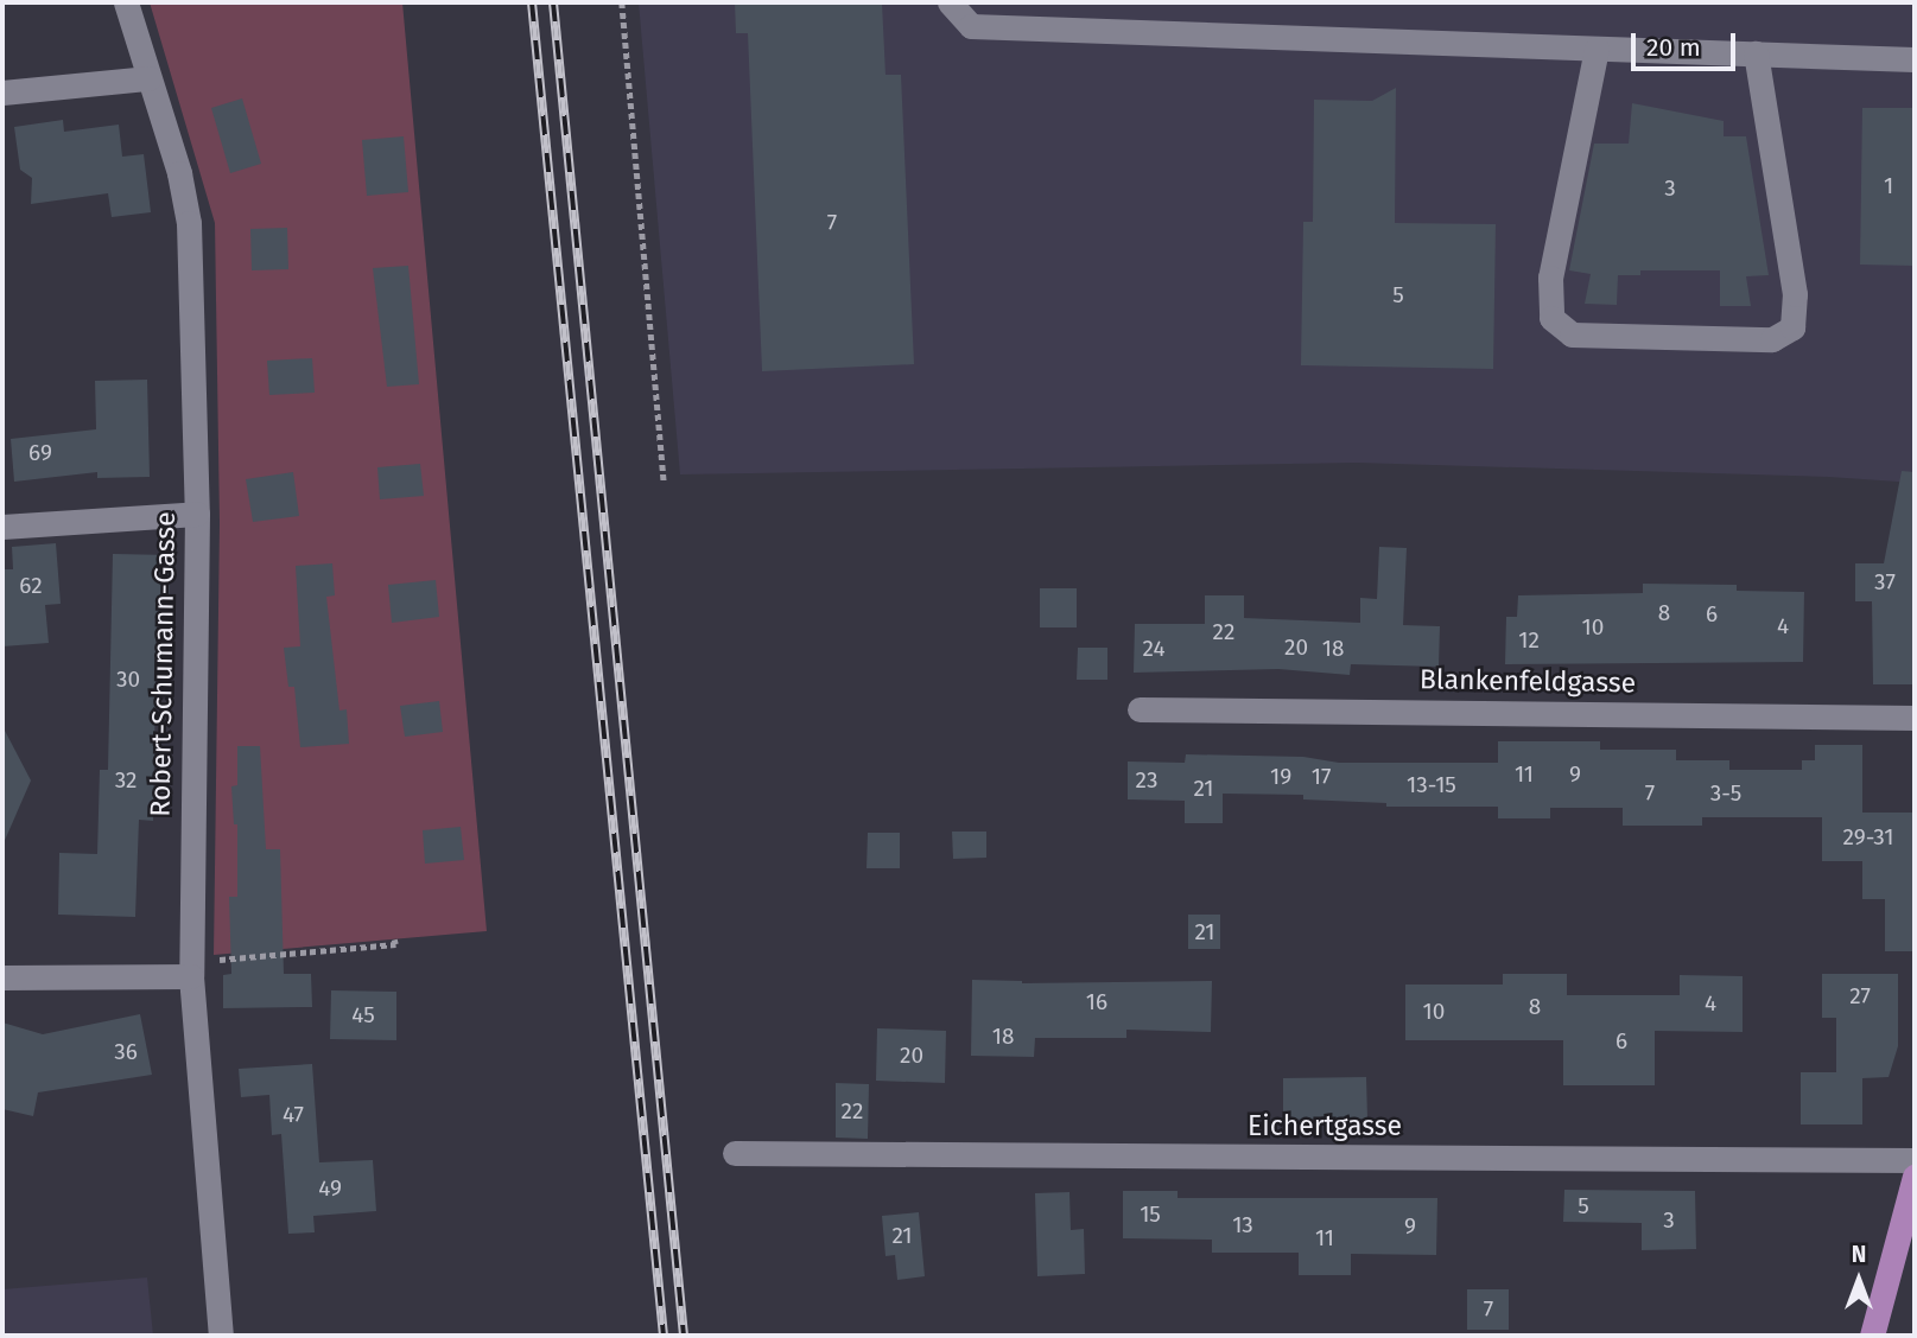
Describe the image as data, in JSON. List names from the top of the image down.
{
  "streets": {
    "street": ["Robert-Schumann-Gasse", "Blankenfeldgasse", "Eichertgasse"]
  },
  "house_numbers": [
    "1",
    "3",
    "7",
    "5",
    "69",
    "37",
    "62",
    "8",
    "6",
    "4",
    "10",
    "22",
    "12",
    "20",
    "24",
    "18",
    "30",
    "11",
    "9",
    "19",
    "17",
    "32",
    "23",
    "13-15",
    "21",
    "7",
    "3-5",
    "29-31",
    "21",
    "27",
    "16",
    "4",
    "8",
    "10",
    "45",
    "18",
    "6",
    "36",
    "20",
    "22",
    "47",
    "49",
    "5",
    "15",
    "3",
    "13",
    "9",
    "21",
    "11",
    "7"
  ],
  "scale_bar": "20 m",
  "north": "top"
}
